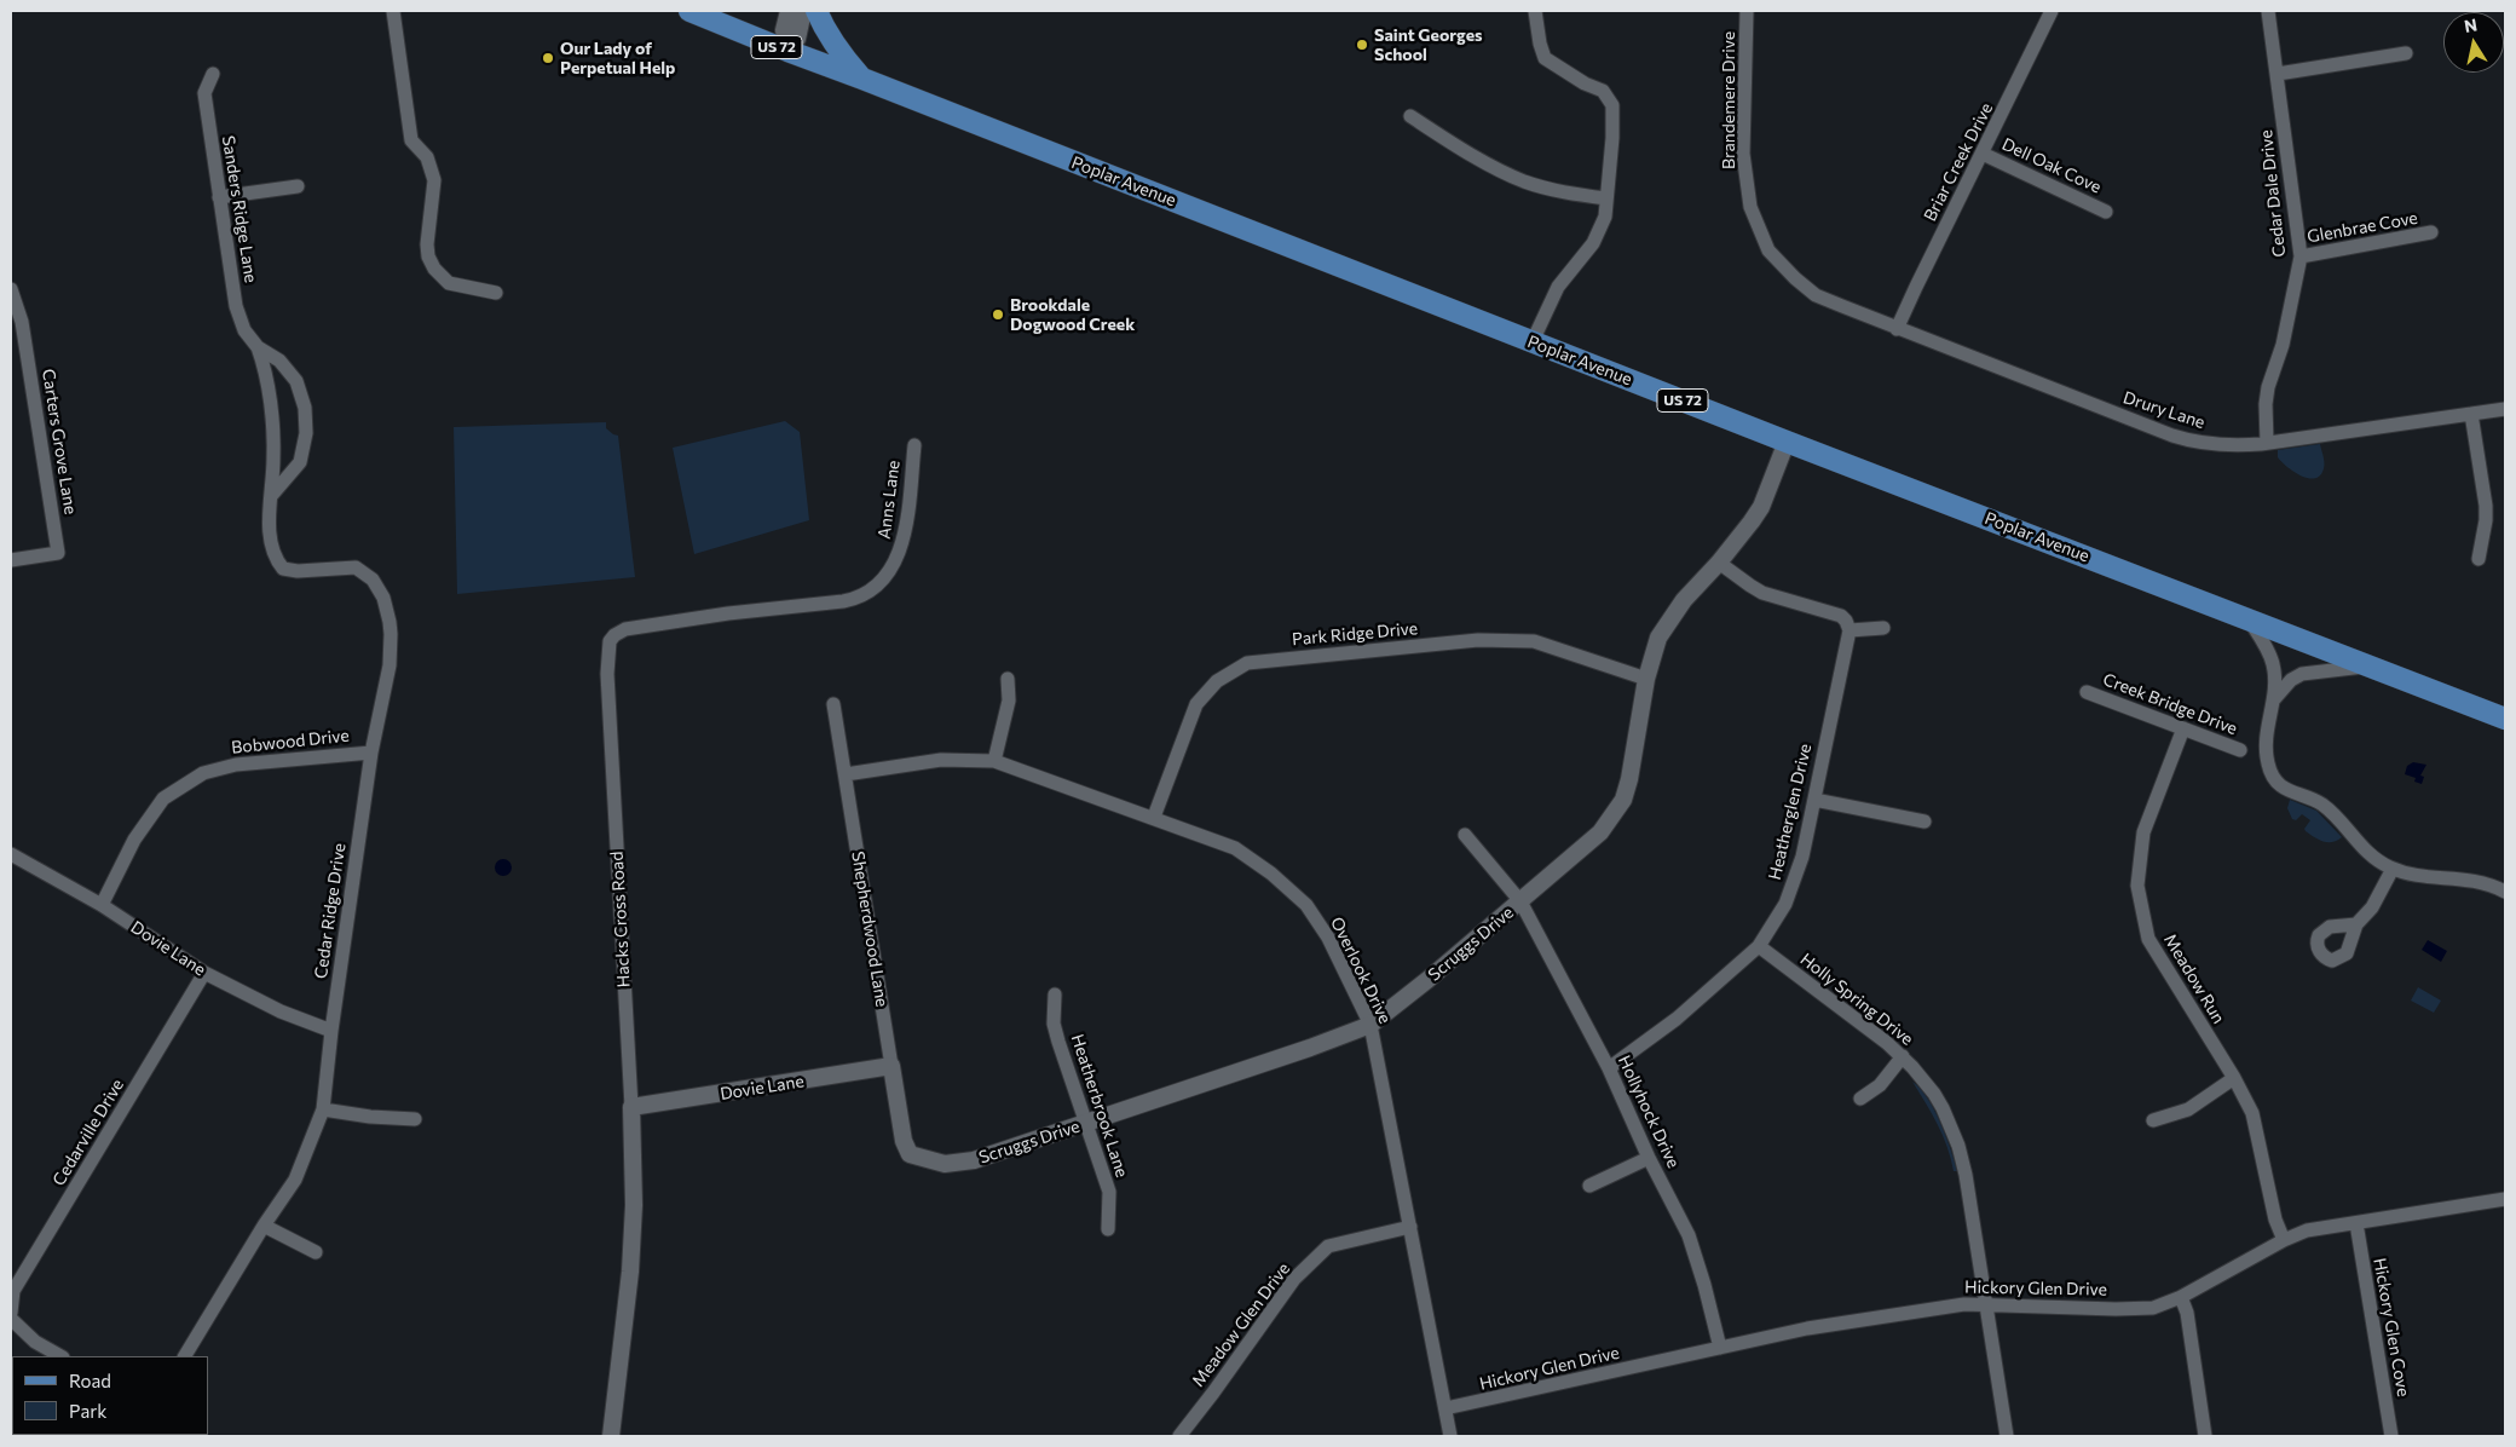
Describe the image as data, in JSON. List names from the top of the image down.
{
  "streets": {
    "main road": ["US 72", "Poplar Avenue"],
    "street": [
      "Brandemere Drive",
      "Briar Creek Drive",
      "Dell Oak Cove",
      "Cedar Dale Drive",
      "Sanders Ridge Lane",
      "Glenbrae Cove",
      "Drury Lane",
      "Carters Grove Lane",
      "Anns Lane",
      "Park Ridge Drive",
      "Creek Bridge Drive",
      "Bobwood Drive",
      "Heatherglen Drive",
      "Cedar Ridge Drive",
      "Hacks Cross Road",
      "Shepherdwood Lane",
      "Scruggs Drive",
      "Dovie Lane",
      "Overlook Drive",
      "Meadow Run",
      "Holly Spring Drive",
      "Heatherbrook Lane",
      "Hollyhock Drive",
      "Cedarville Drive",
      "Hickory Glen Drive",
      "Meadow Glen Drive",
      "Hickory Glen Cove"
    ]
  },
  "crossings": [
    ["Brandemere Drive", "Briar Creek Drive"],
    ["Brandemere Drive", "Drury Lane"],
    ["Briar Creek Drive", "Dell Oak Cove"],
    ["Briar Creek Drive", "Drury Lane"],
    ["Poplar Avenue", "Scruggs Drive"],
    ["Cedar Dale Drive", "Glenbrae Cove"],
    ["Cedar Dale Drive", "Drury Lane"],
    ["Sanders Ridge Lane", "Cedar Ridge Drive"],
    ["Anns Lane", "Hacks Cross Road"],
    ["Park Ridge Drive", "Scruggs Drive"],
    ["Park Ridge Drive", "Overlook Drive"],
    ["Creek Bridge Drive", "Meadow Run"],
    ["Bobwood Drive", "Cedar Ridge Drive"],
    ["Bobwood Drive", "Dovie Lane"],
    ["Heatherglen Drive", "Holly Spring Drive"],
    ["Heatherglen Drive", "Hollyhock Drive"],
    ["Cedar Ridge Drive", "Dovie Lane"],
    ["Hacks Cross Road", "Dovie Lane"],
    ["Shepherdwood Lane", "Scruggs Drive"],
    ["Shepherdwood Lane", "Dovie Lane"],
    ["Shepherdwood Lane", "Overlook Drive"],
    ["Scruggs Drive", "Overlook Drive"],
    ["Scruggs Drive", "Heatherbrook Lane"],
    ["Scruggs Drive", "Hollyhock Drive"],
    ["Dovie Lane", "Cedarville Drive"],
    ["Overlook Drive", "Hickory Glen Drive"],
    ["Overlook Drive", "Meadow Glen Drive"],
    ["Meadow Run", "Hickory Glen Drive"],
    ["Holly Spring Drive", "Hickory Glen Drive"],
    ["Hollyhock Drive", "Hickory Glen Drive"],
    ["Hickory Glen Drive", "Hickory Glen Cove"]
  ],
  "places": ["Saint Georges School", "Our Lady of Perpetual Help", "Brookdale Dogwood Creek"],
  "legend": ["Road", "Park"],
  "north": "top"
}
